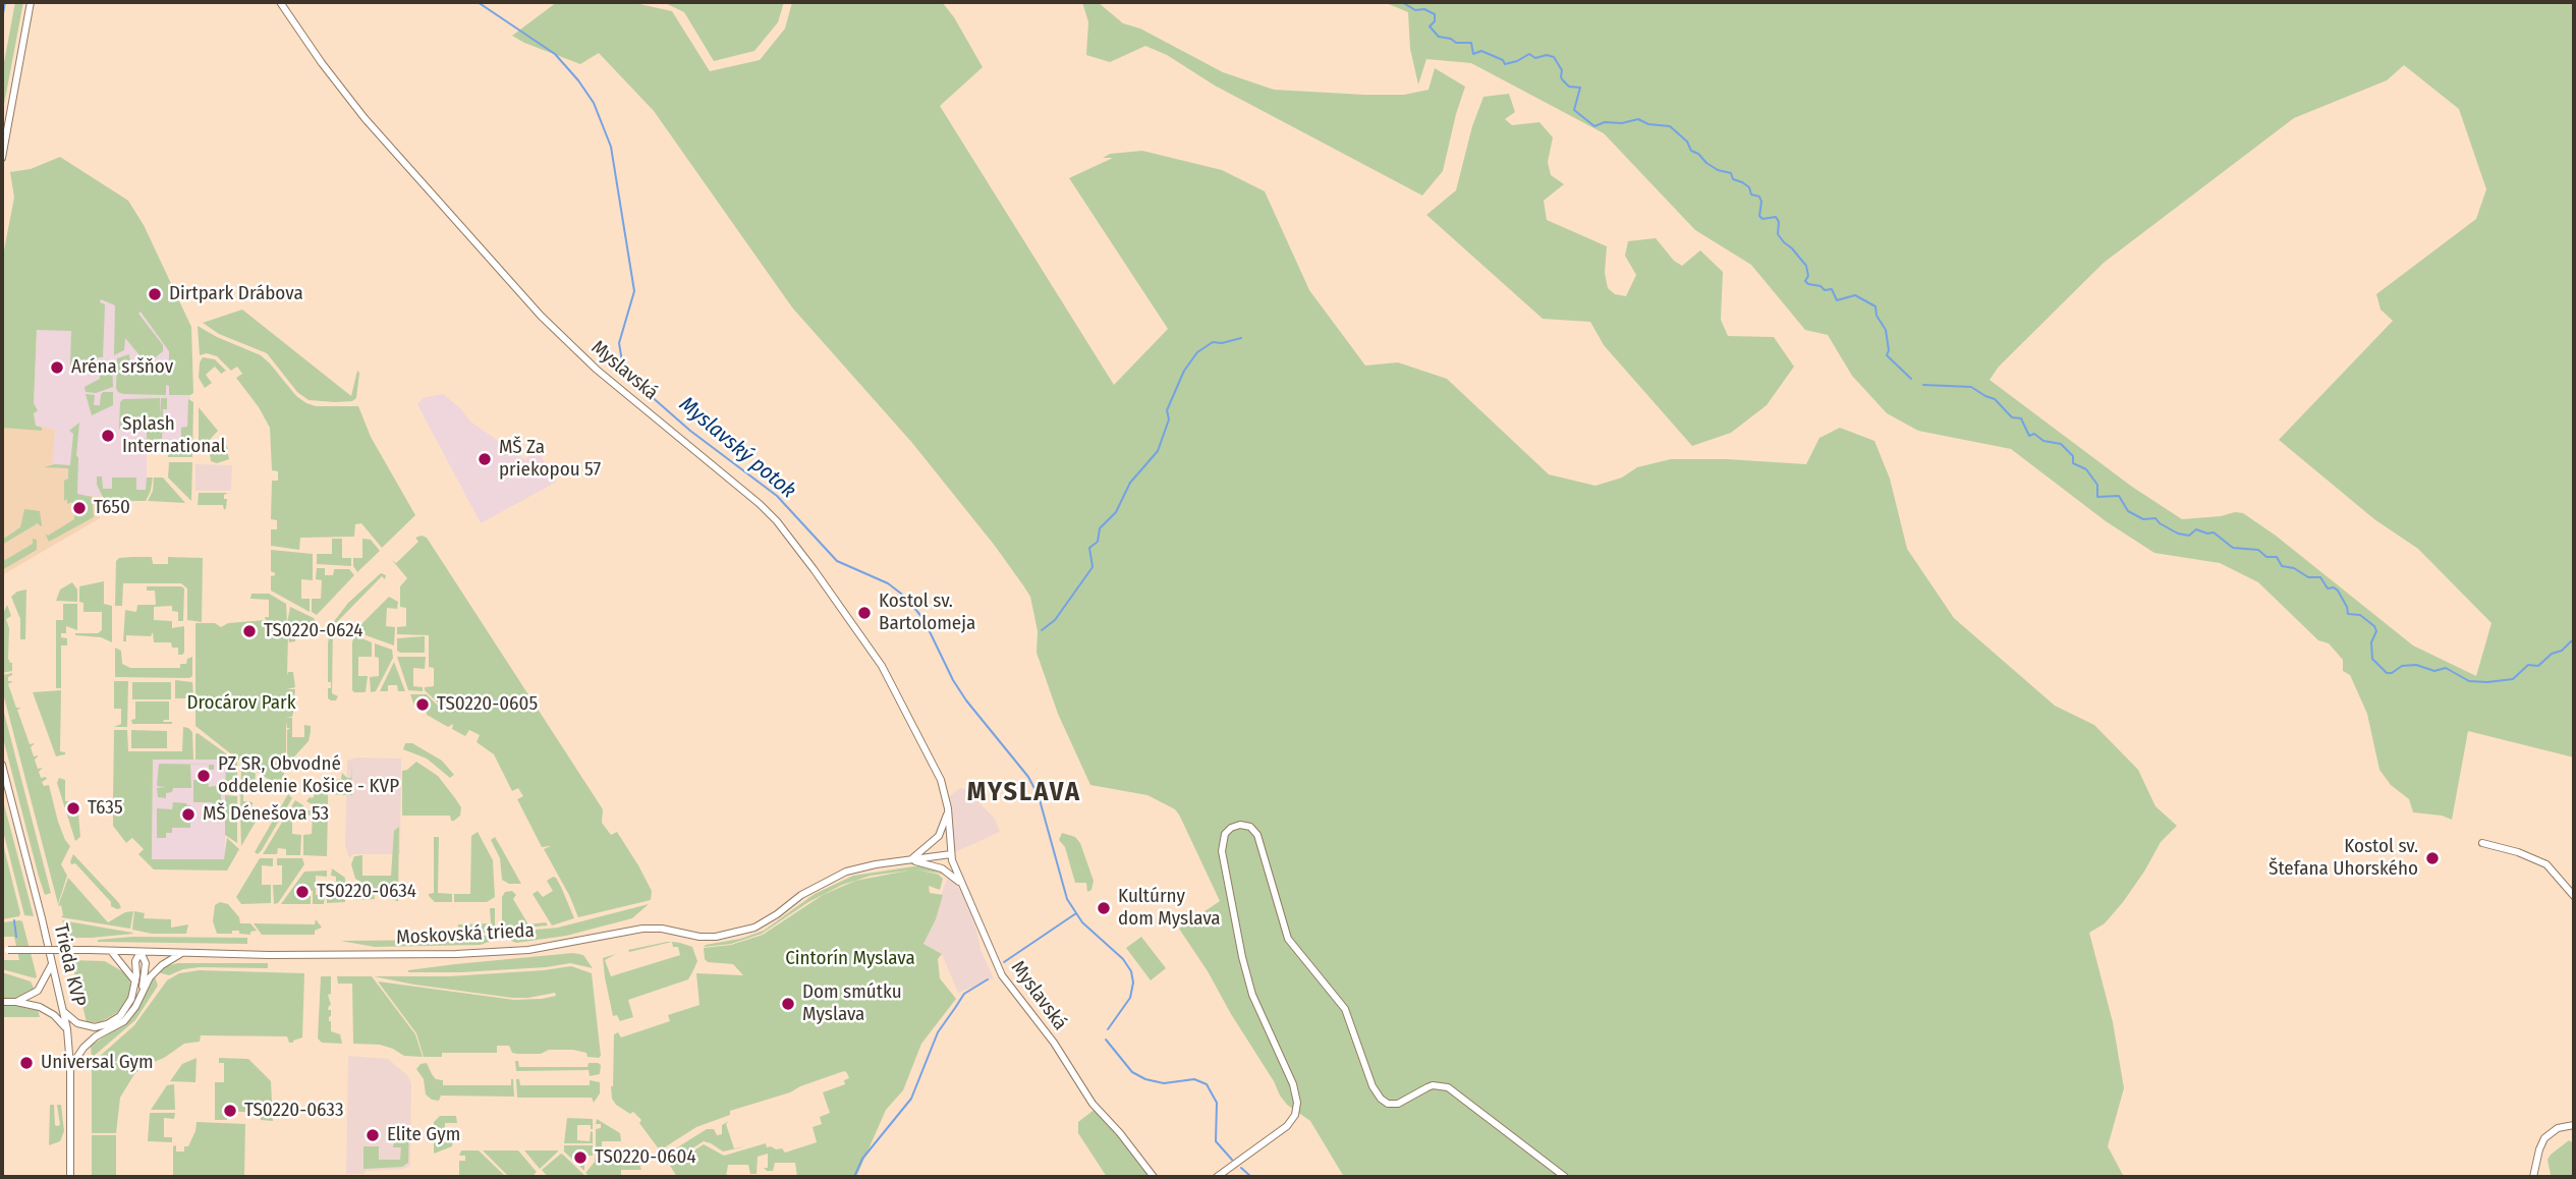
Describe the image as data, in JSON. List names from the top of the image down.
{
  "streets": {
    "street": ["Myslavská", "Moskovská trieda", "Trieda KVP"]
  },
  "crossings": [
    ["Myslavská", "Moskovská trieda"]
  ],
  "districts": ["MYSLAVA"],
  "water": ["Myslavský potok"],
  "parks": ["Drocárov Park", "Cintorín Myslava"],
  "places": [
    "Dirtpark Drábova",
    "Aréna sršňov",
    "Splash International",
    "MŠ Za priekopou 57",
    "T650",
    "Kostol sv. Bartolomeja",
    "TS0220-0624",
    "TS0220-0605",
    "PZ SR, Obvodné oddelenie Košice - KVP",
    "T635",
    "MŠ Dénešova 53",
    "Kostol sv. Štefana Uhorského",
    "TS0220-0634",
    "Kultúrny dom Myslava",
    "Dom smútku Myslava",
    "Universal Gym",
    "TS0220-0633",
    "Elite Gym",
    "TS0220-0604"
  ]
}
